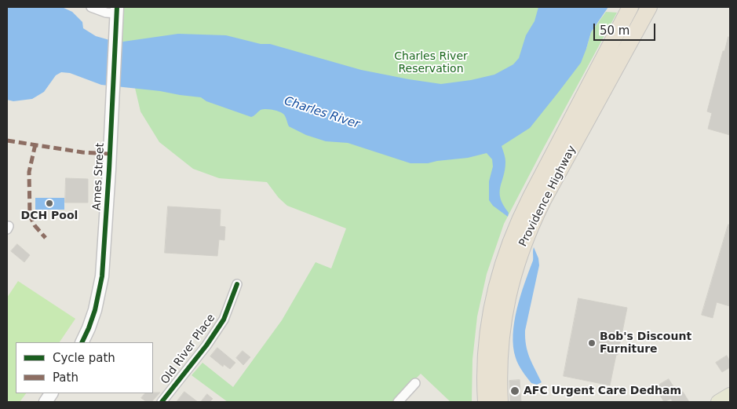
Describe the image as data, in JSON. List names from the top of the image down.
{
  "streets": {
    "highway": ["Providence Highway"],
    "street": ["Ames Street", "Old River Place"]
  },
  "water": ["Charles River"],
  "parks": ["Charles River Reservation"],
  "places": ["DCH Pool", "Bob's Discount Furniture", "AFC Urgent Care Dedham"],
  "legend": ["Cycle path", "Path"],
  "scale_bar": "50 m"
}
